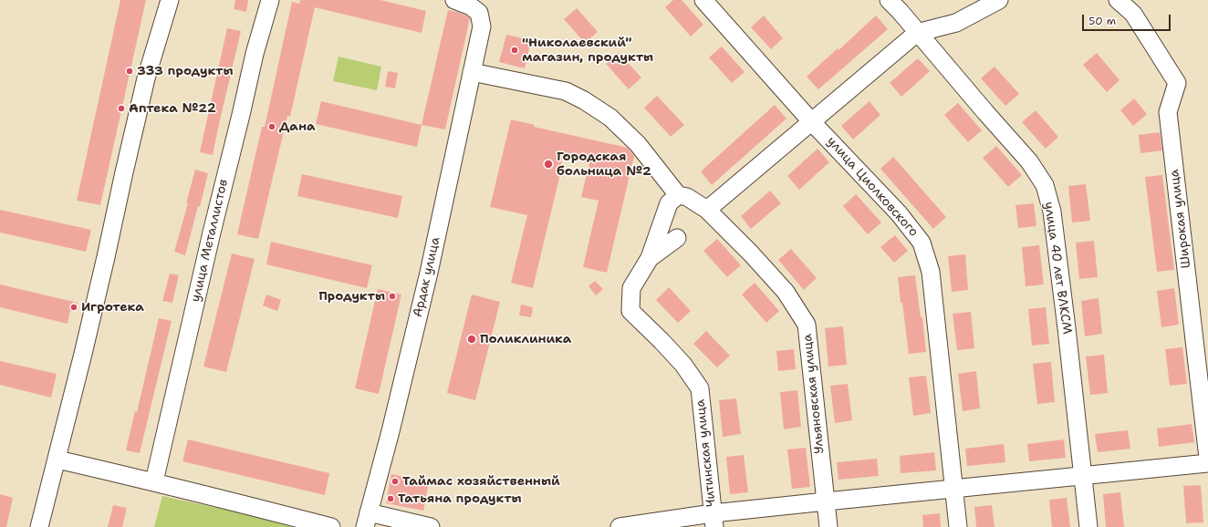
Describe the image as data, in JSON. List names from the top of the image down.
{
  "streets": {
    "street": [
      "улица Циолковского",
      "Широкая улица",
      "улица Металлистов",
      "улица 40 лет ВЛКСМ",
      "Ардак улица",
      "Ульяновская улица",
      "Читинская улица"
    ]
  },
  "places": [
    "\"Николаевский\" магазин, продукты",
    "333 продукты",
    "Аптека №22",
    "Дана",
    "Городская больница №2",
    "Продукты",
    "Игротека",
    "Поликлиника",
    "Таймас хозяйственный",
    "Татьяна продукты"
  ],
  "scale_bar": "50 m"
}
